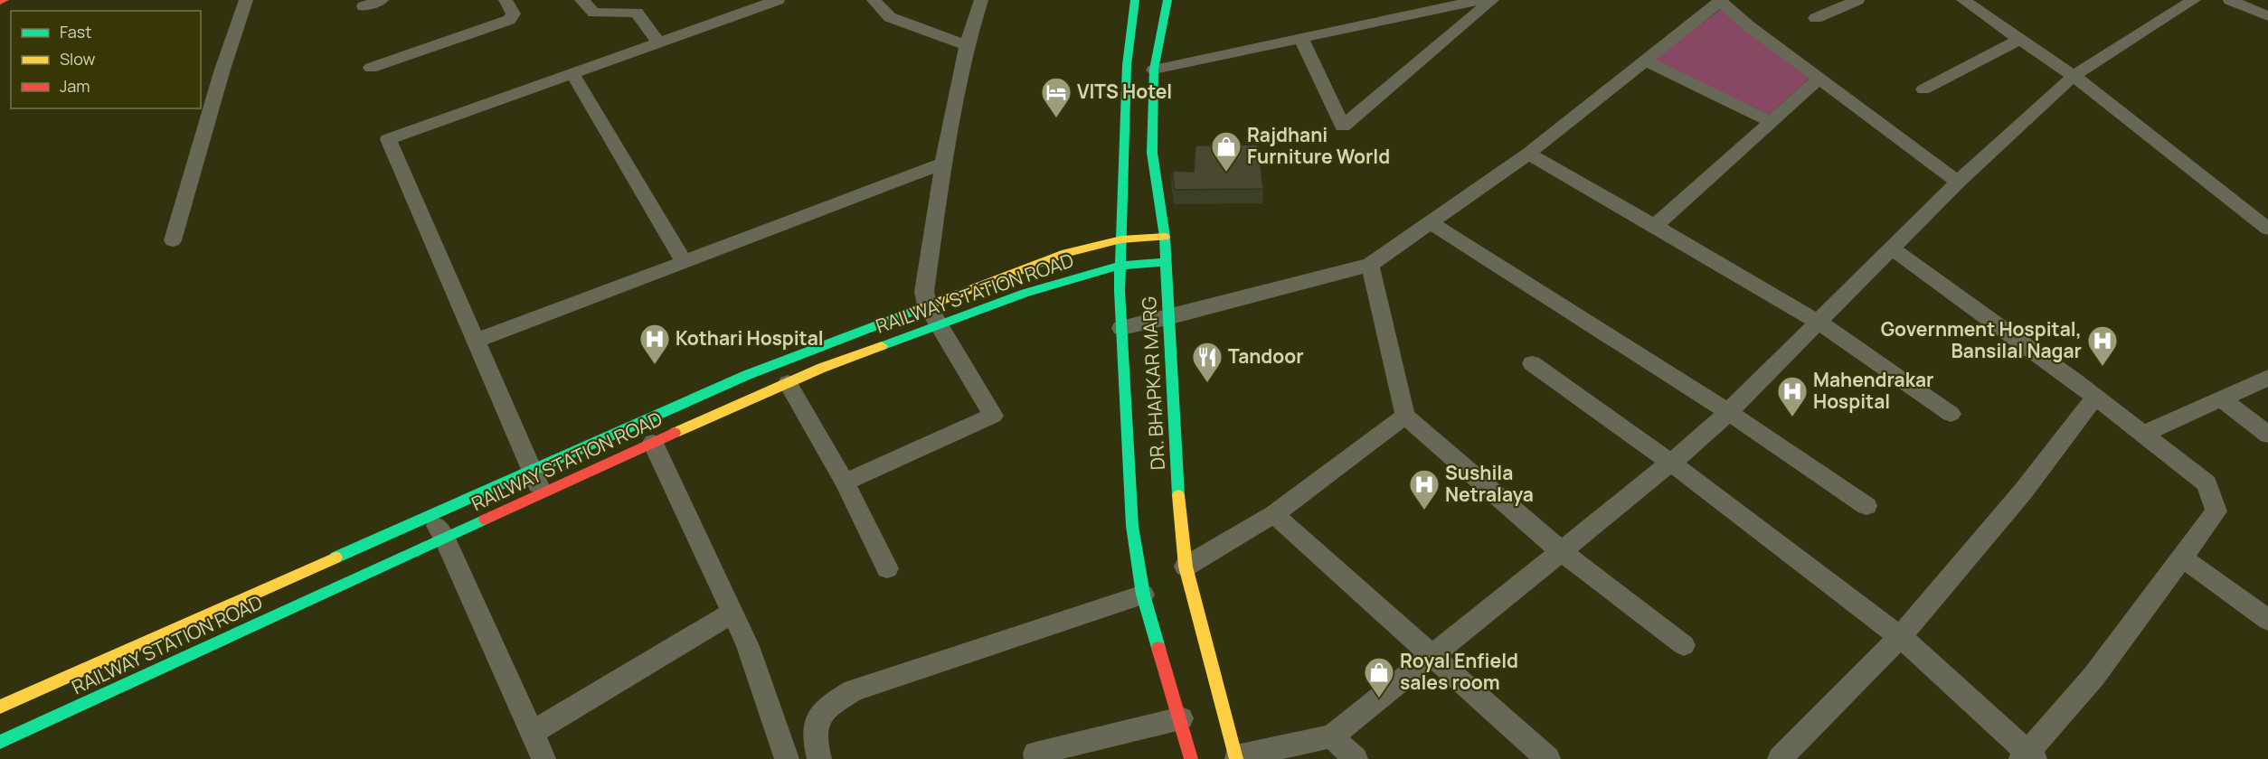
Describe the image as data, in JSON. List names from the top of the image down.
{
  "streets": {
    "street": ["RAILWAY STATION ROAD", "DR. BHAPKAR MARG"]
  },
  "crossings": [
    ["RAILWAY STATION ROAD", "DR. BHAPKAR MARG"]
  ],
  "places": {
    "hotel": ["VITS Hotel"],
    "shop": ["Rajdhani Furniture World", "Royal Enfield sales room"],
    "hospital": [
      "Kothari Hospital",
      "Government Hospital, Bansilal Nagar",
      "Mahendrakar Hospital",
      "Sushila Netralaya"
    ],
    "restaurant": ["Tandoor"]
  },
  "legend": ["Fast", "Slow", "Jam"]
}
